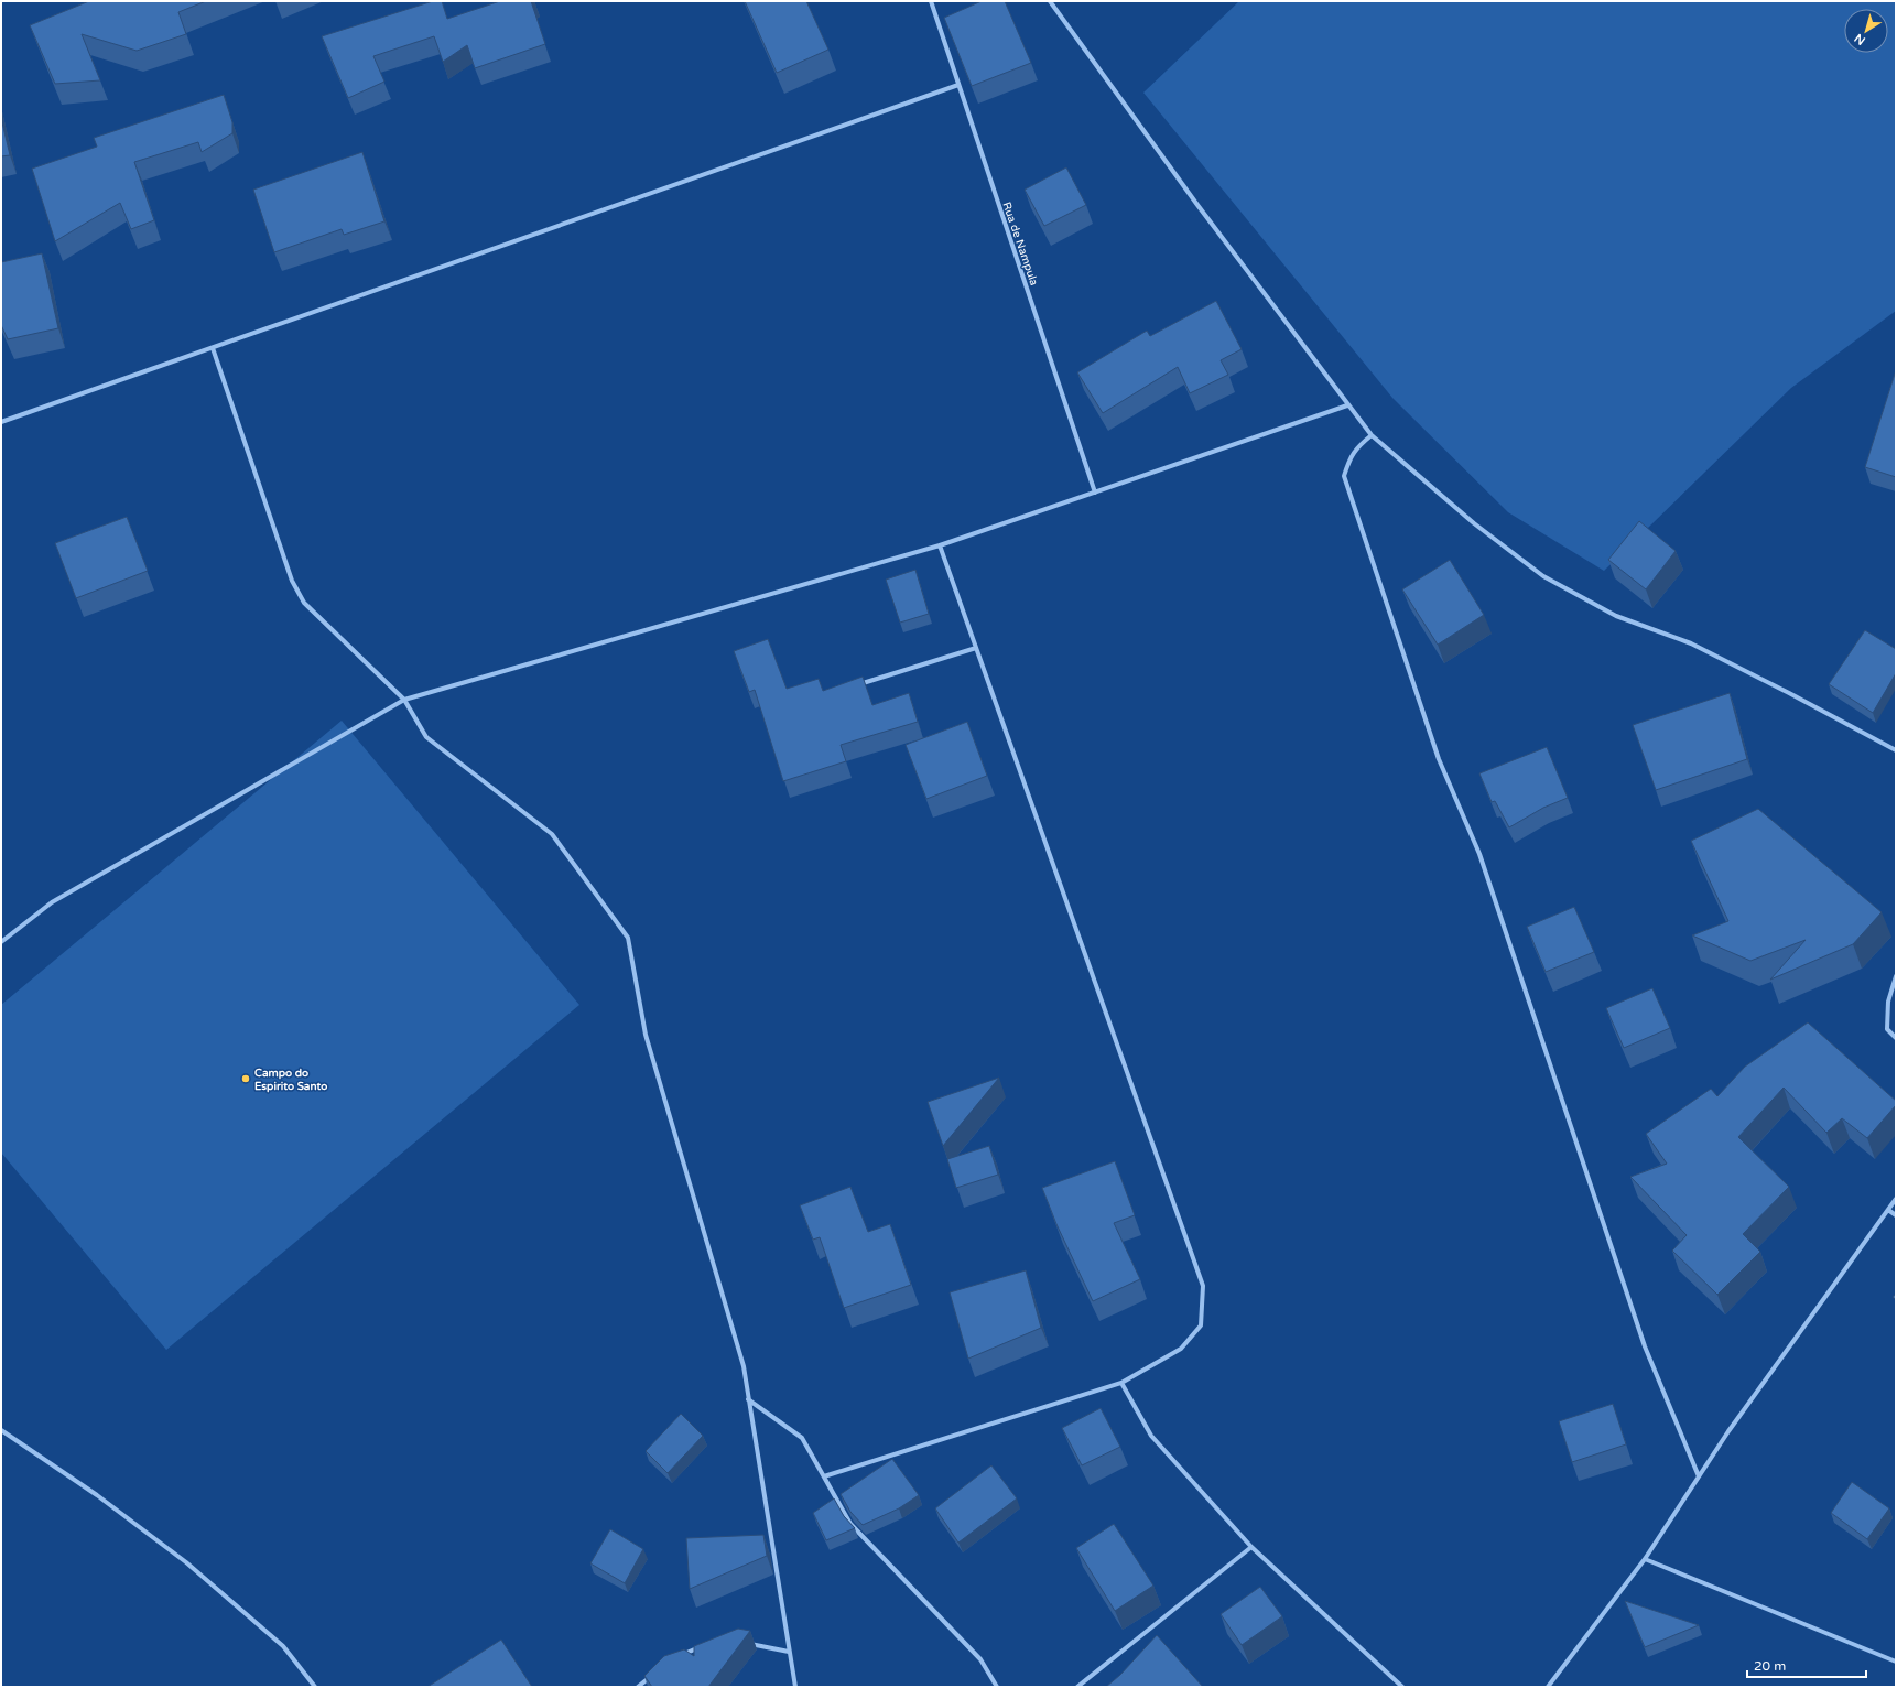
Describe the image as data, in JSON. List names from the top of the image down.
{
  "streets": {
    "street": ["Rua de Nampula"]
  },
  "places": ["Campo do Espirito Santo"],
  "scale_bar": "20 m",
  "north": "bottom left"
}
